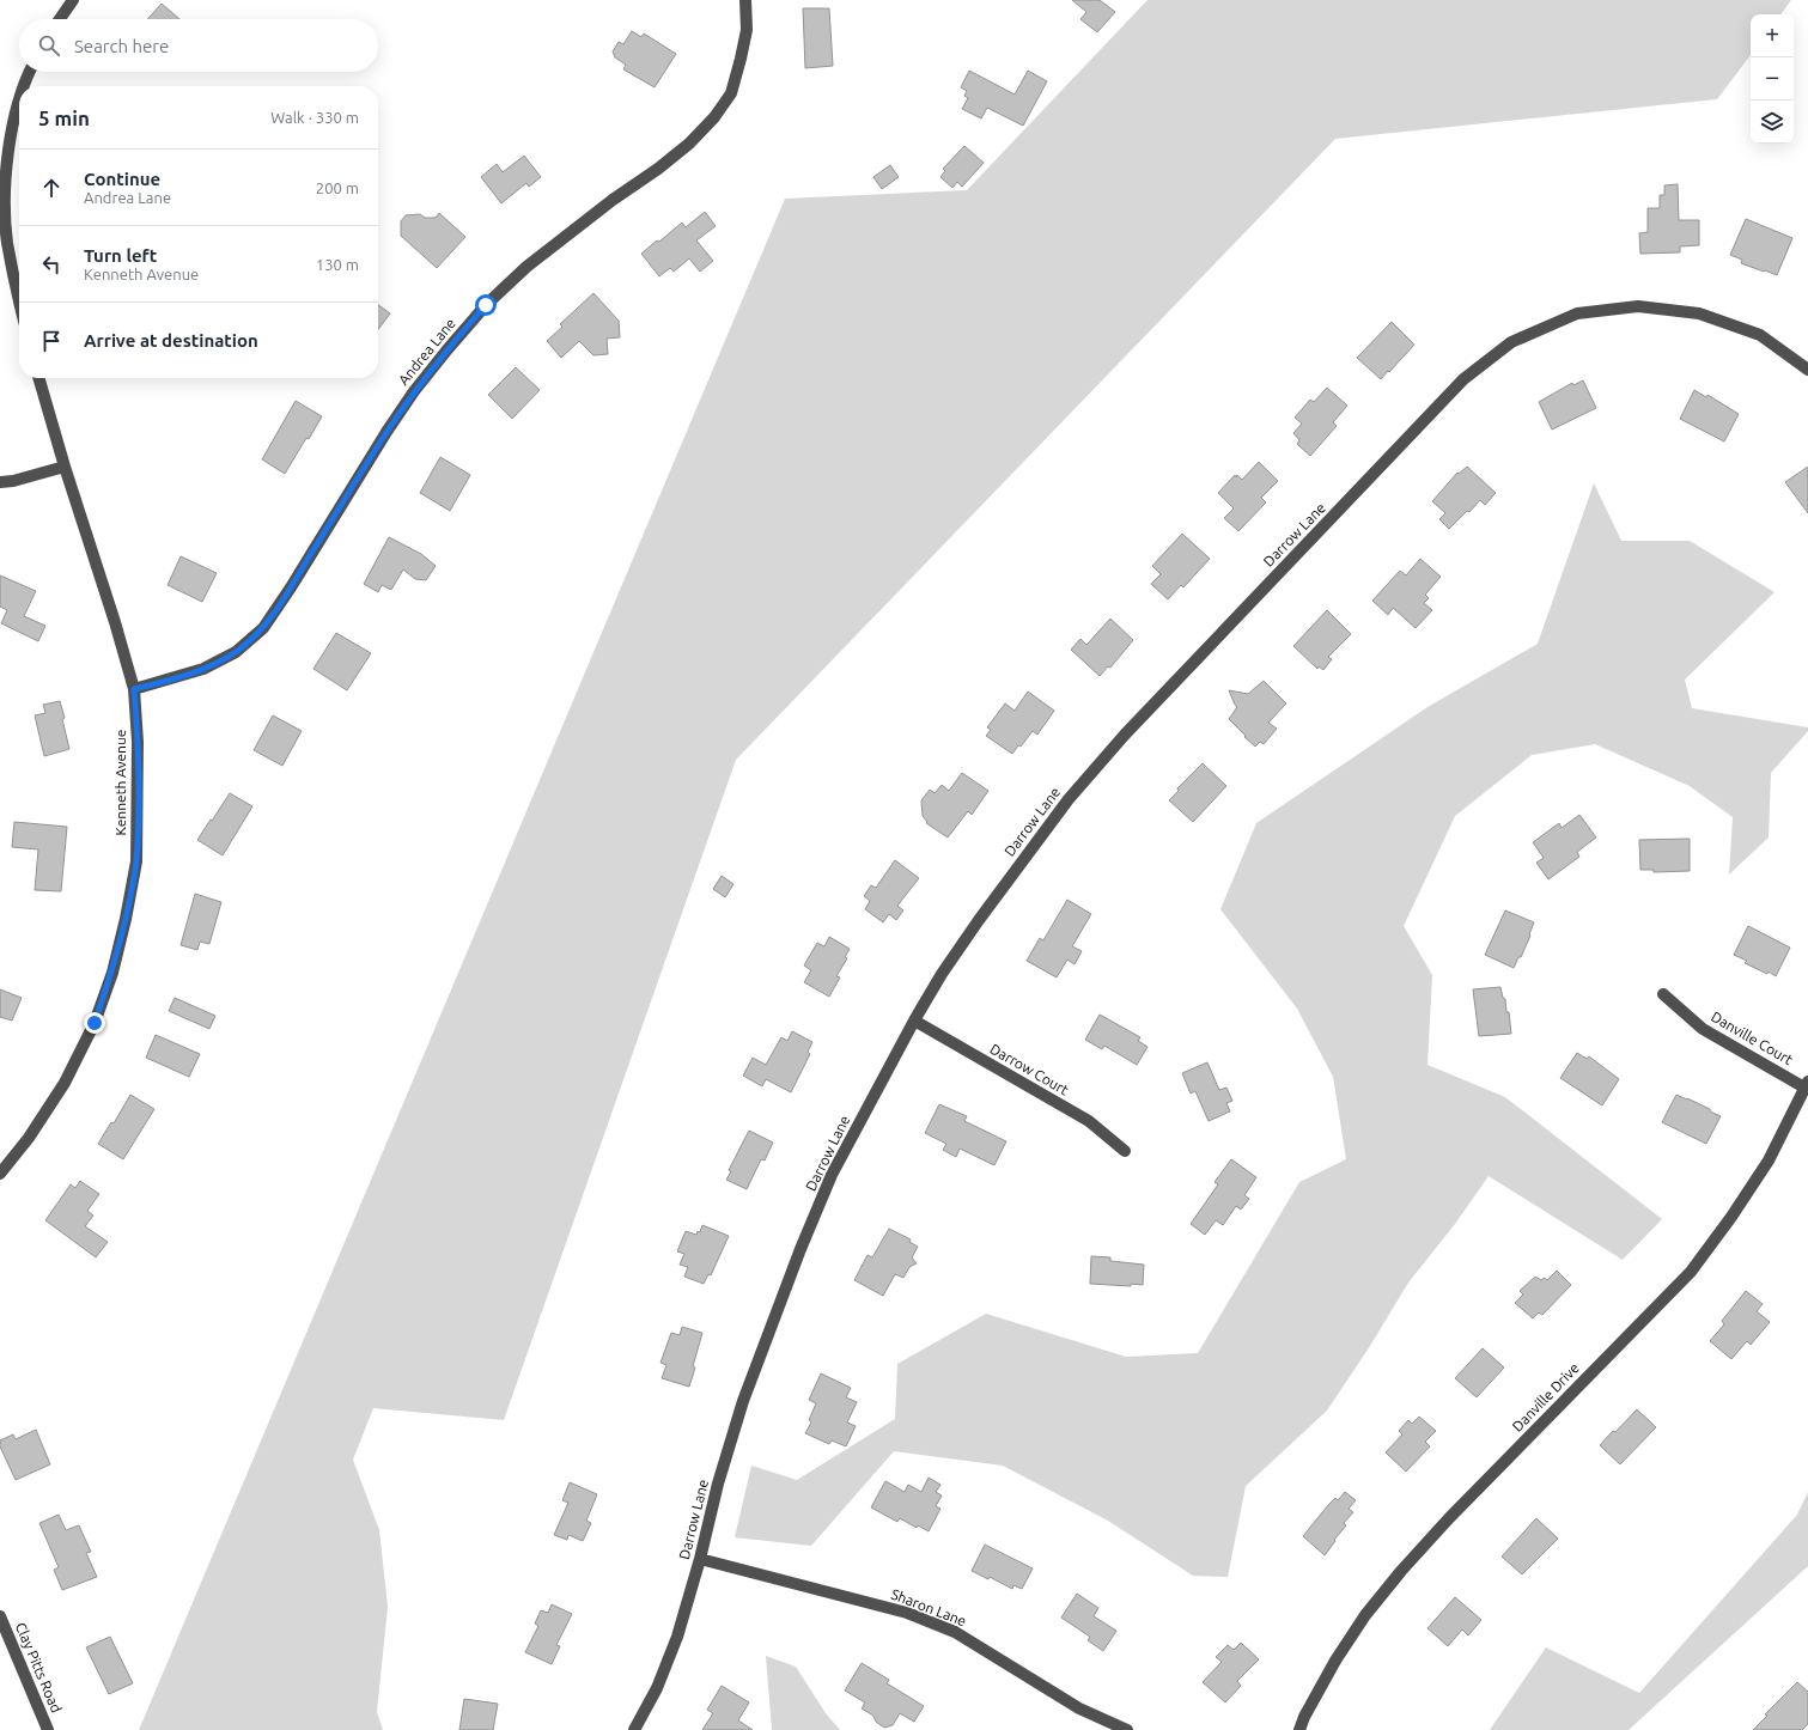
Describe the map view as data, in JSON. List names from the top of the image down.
{
  "streets": {
    "street": [
      "Andrea Lane",
      "Darrow Lane",
      "Kenneth Avenue",
      "Danville Court",
      "Darrow Court",
      "Danville Drive",
      "Sharon Lane",
      "Clay Pitts Road"
    ]
  },
  "crossings": [
    ["Andrea Lane", "Kenneth Avenue"],
    ["Darrow Lane", "Darrow Court"],
    ["Darrow Lane", "Sharon Lane"],
    ["Danville Court", "Danville Drive"]
  ],
  "page": {
    "map_buttons": ["+", "−"],
    "search": "Search here",
    "heading": ["5 min", "Walk · 330 m"],
    "list": [
      ["Continue", "Andrea Lane", "200 m"],
      ["Turn left", "Kenneth Avenue", "130 m"],
      "Arrive at destination"
    ]
  }
}
